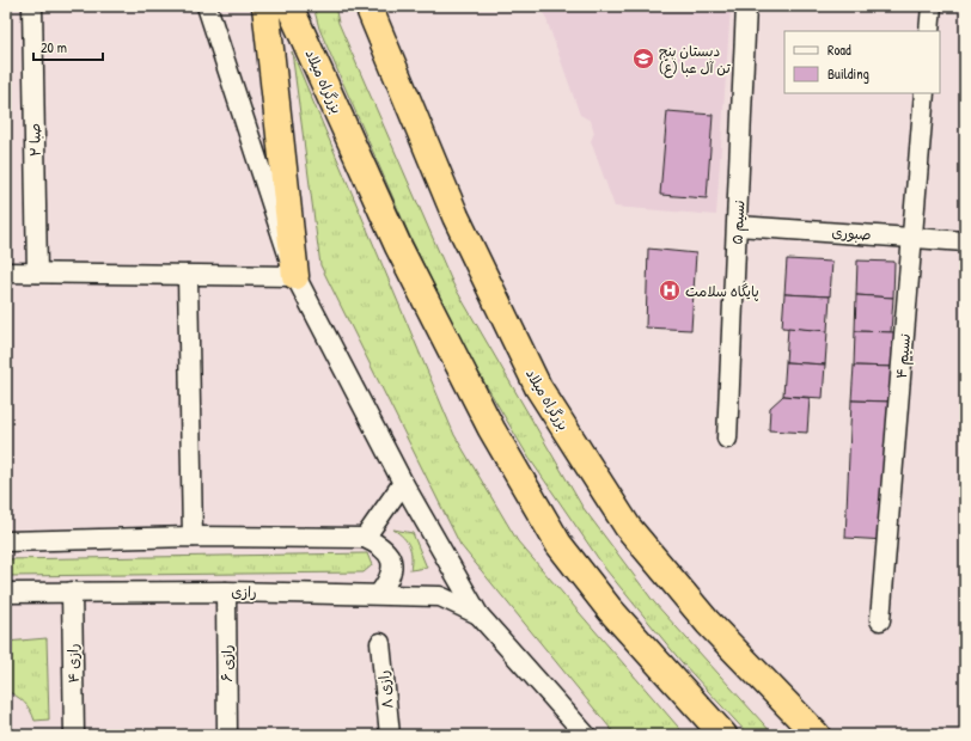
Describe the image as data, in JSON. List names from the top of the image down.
{
  "streets": {
    "highway": ["بزرگراه میلاد"],
    "street": [
      "صبا ۲",
      "نسیم ۵",
      "صبوری",
      "نسیم ۴",
      "رازی",
      "رازی ۴",
      "رازی ۶",
      "رازی ۸"
    ]
  },
  "crossings": [
    ["نسیم ۵", "صبوری"],
    ["صبوری", "نسیم ۴"],
    ["رازی", "رازی ۴"],
    ["رازی", "رازی ۶"]
  ],
  "places": {
    "school or university": ["دبستان پنج تن آل عبا (ع)"],
    "hospital": ["پایگاه سلامت"]
  },
  "legend": ["Road", "Building"],
  "scale_bar": "20 m"
}
